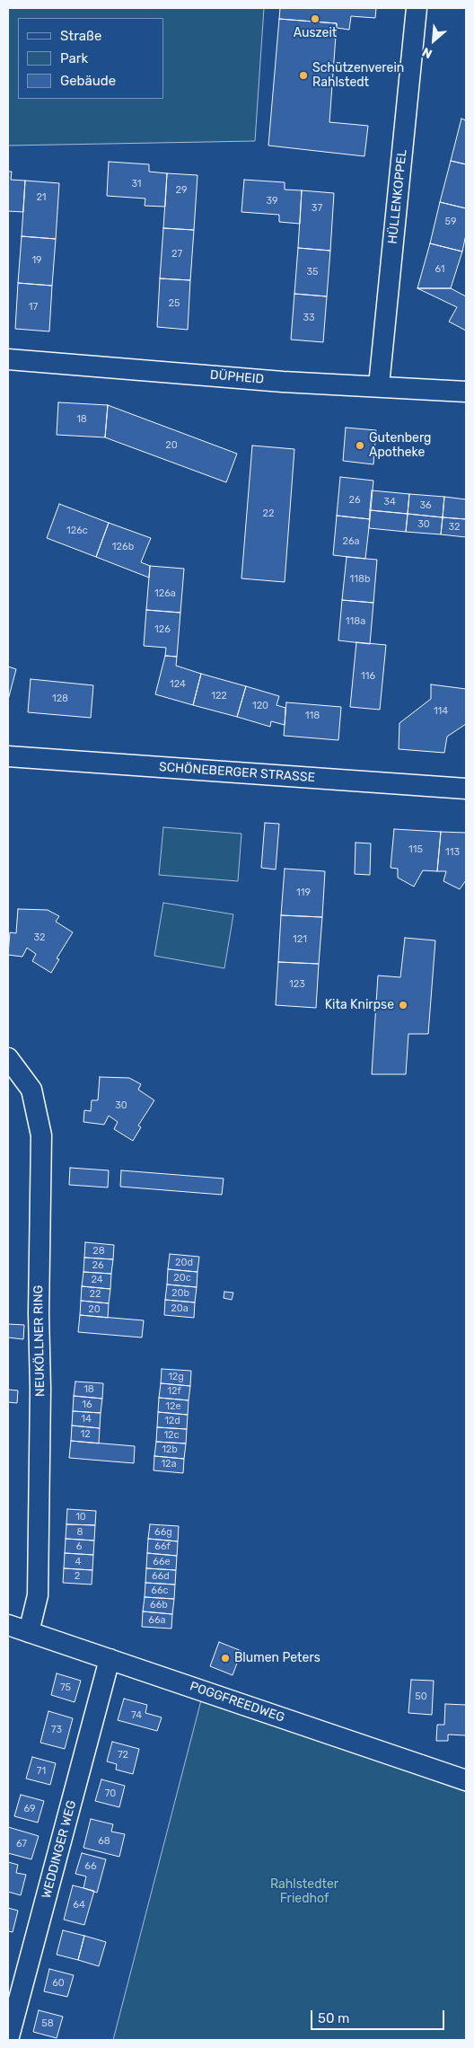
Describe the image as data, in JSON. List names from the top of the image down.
{
  "streets": {
    "street": [
      "HÜLLENKOPPEL",
      "DÜPHEID",
      "SCHÖNEBERGER STRASSE",
      "NEUKÖLLNER RING",
      "POGGFREEDWEG",
      "WEDDINGER WEG"
    ]
  },
  "crossings": [
    ["HÜLLENKOPPEL", "DÜPHEID"],
    ["NEUKÖLLNER RING", "POGGFREEDWEG"],
    ["POGGFREEDWEG", "WEDDINGER WEG"]
  ],
  "parks": ["Rahlstedter Friedhof"],
  "places": [
    "Auszeit",
    "Schützenverein Rahlstedt",
    "Gutenberg Apotheke",
    "Kita Knirpse",
    "Blumen Peters"
  ],
  "house_numbers": [
    "31",
    "29",
    "21",
    "39",
    "37",
    "59",
    "27",
    "19",
    "61",
    "35",
    "25",
    "17",
    "33",
    "18",
    "20",
    "26",
    "34",
    "36",
    "22",
    "30",
    "32",
    "126c",
    "26a",
    "126b",
    "118b",
    "126a",
    "118a",
    "126",
    "116",
    "124",
    "122",
    "128",
    "120",
    "114",
    "118",
    "115",
    "113",
    "119",
    "32",
    "121",
    "123",
    "30",
    "28",
    "20d",
    "26",
    "20c",
    "24",
    "20b",
    "22",
    "20a",
    "20",
    "12g",
    "18",
    "12f",
    "16",
    "12e",
    "14",
    "12d",
    "12",
    "12c",
    "12b",
    "12a",
    "10",
    "8",
    "66g",
    "6",
    "66f",
    "4",
    "66e",
    "2",
    "66d",
    "66c",
    "66b",
    "66a",
    "75",
    "50",
    "74",
    "73",
    "72",
    "71",
    "70",
    "69",
    "68",
    "67",
    "66",
    "64",
    "60",
    "58"
  ],
  "legend": ["Straße", "Park", "Gebäude"],
  "scale_bar": "50 m",
  "north": "bottom left"
}
